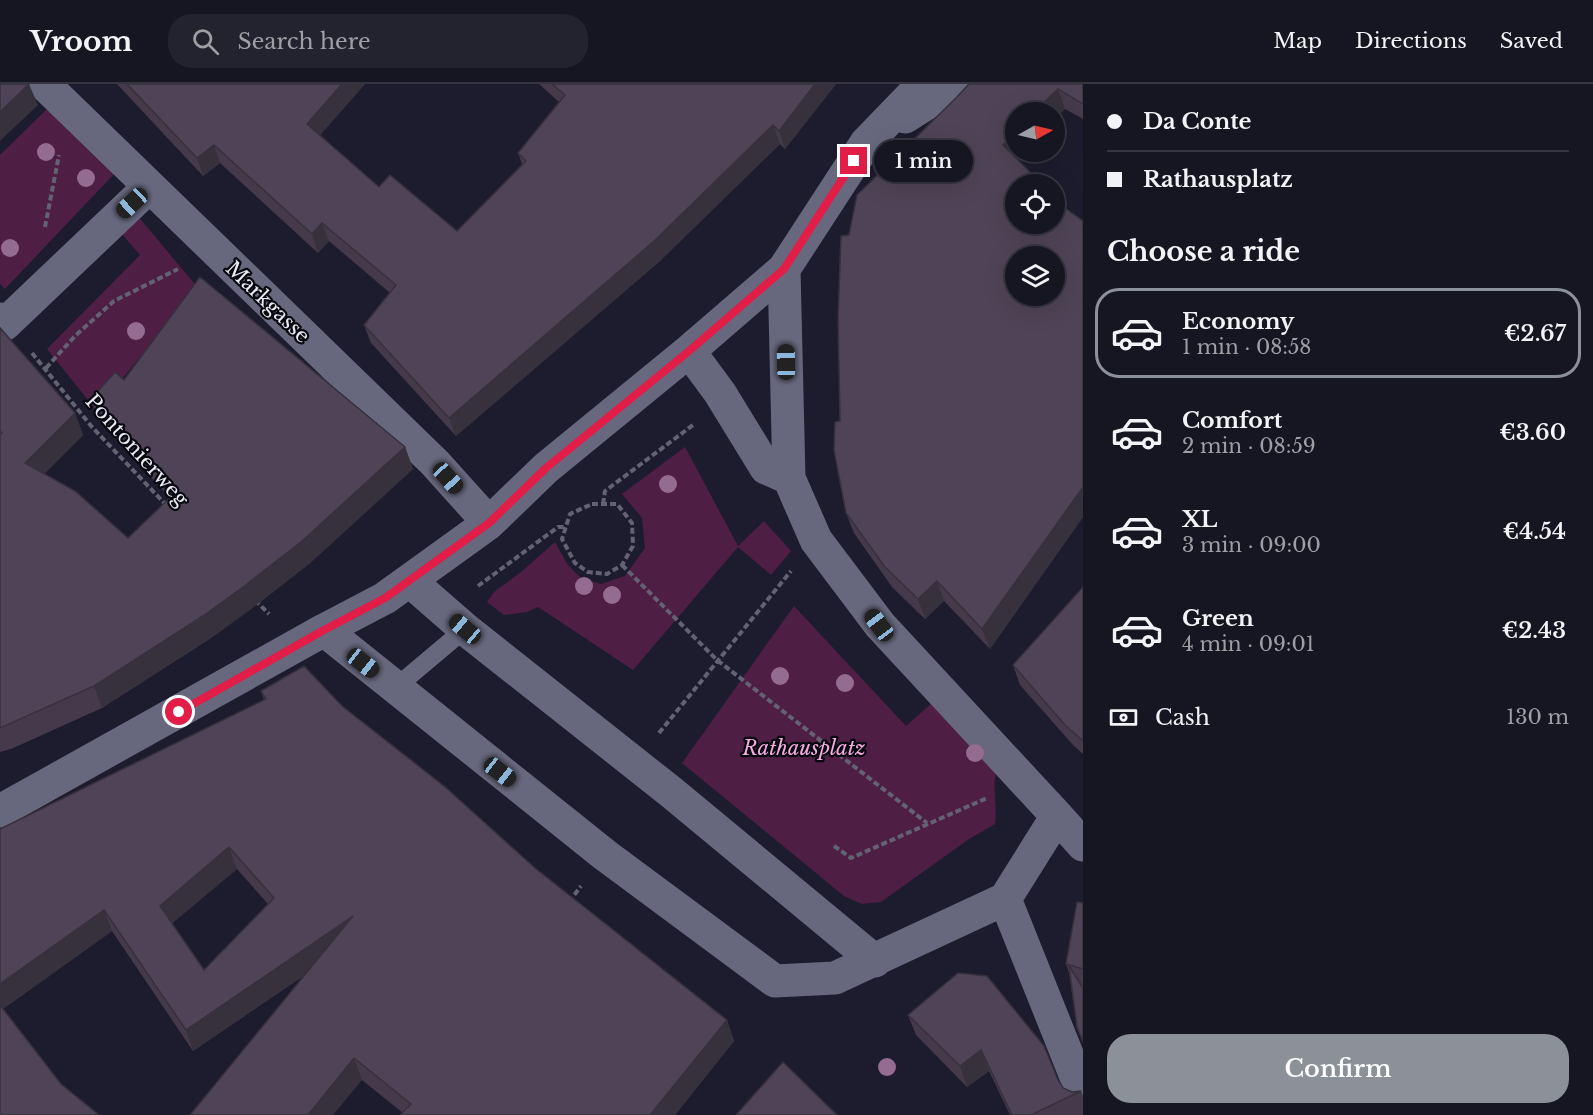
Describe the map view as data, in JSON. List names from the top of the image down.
{
  "streets": {
    "street": ["Markgasse"],
    "path": ["Pontonierweg"]
  },
  "parks": ["Rathausplatz"],
  "north": "right",
  "page": {
    "header": "Vroom",
    "search": "Search here",
    "nav": ["Map", "Directions", "Saved"],
    "banner": ["Da Conte", "Rathausplatz"],
    "bubble": "1 min",
    "heading": "Choose a ride",
    "list": [
      {
        "name": "Economy",
        "note": "1 min · 08:58",
        "value": "€2.67"
      },
      {
        "name": "Comfort",
        "note": "2 min · 08:59",
        "value": "€3.60"
      },
      {
        "name": "XL",
        "note": "3 min · 09:00",
        "value": "€4.54"
      },
      {
        "name": "Green",
        "note": "4 min · 09:01",
        "value": "€2.43"
      }
    ],
    "pay": ["Cash", "130 m"],
    "buttons": "Confirm"
  }
}
